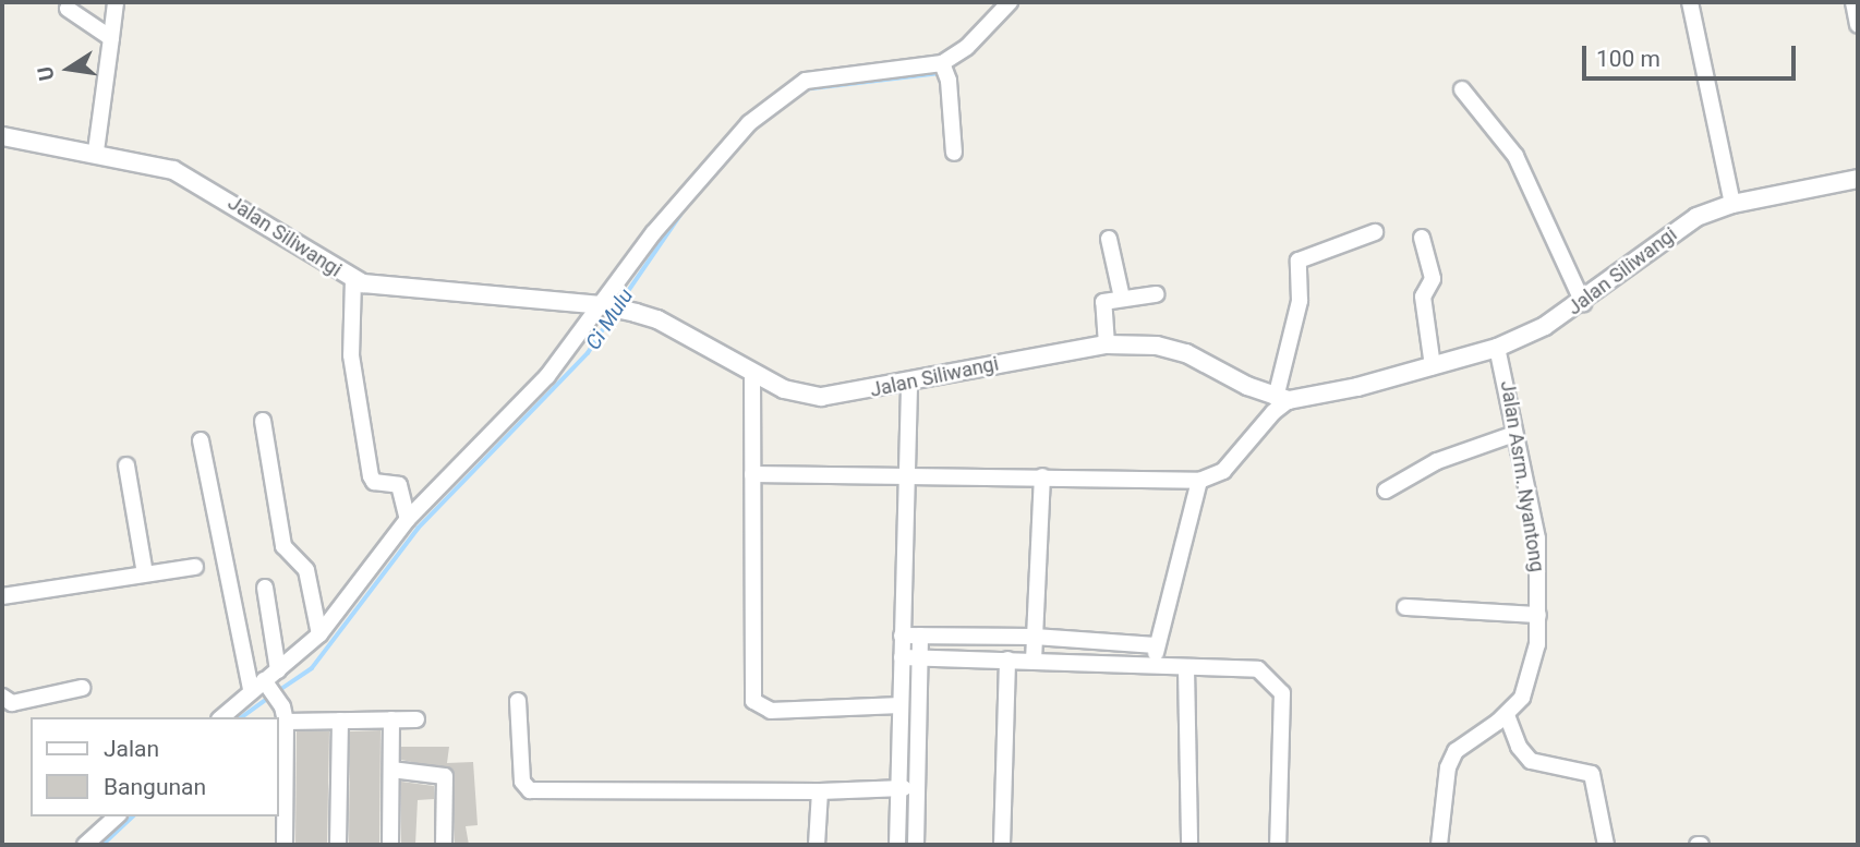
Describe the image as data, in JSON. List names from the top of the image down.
{
  "streets": {
    "street": ["Jalan Siliwangi", "Jalan Asrm. Nyantong"]
  },
  "crossings": [
    ["Jalan Siliwangi", "Jalan Asrm. Nyantong"]
  ],
  "water": ["Ci Mulu"],
  "legend": ["Jalan", "Bangunan"],
  "scale_bar": "100 m",
  "north": "left"
}
